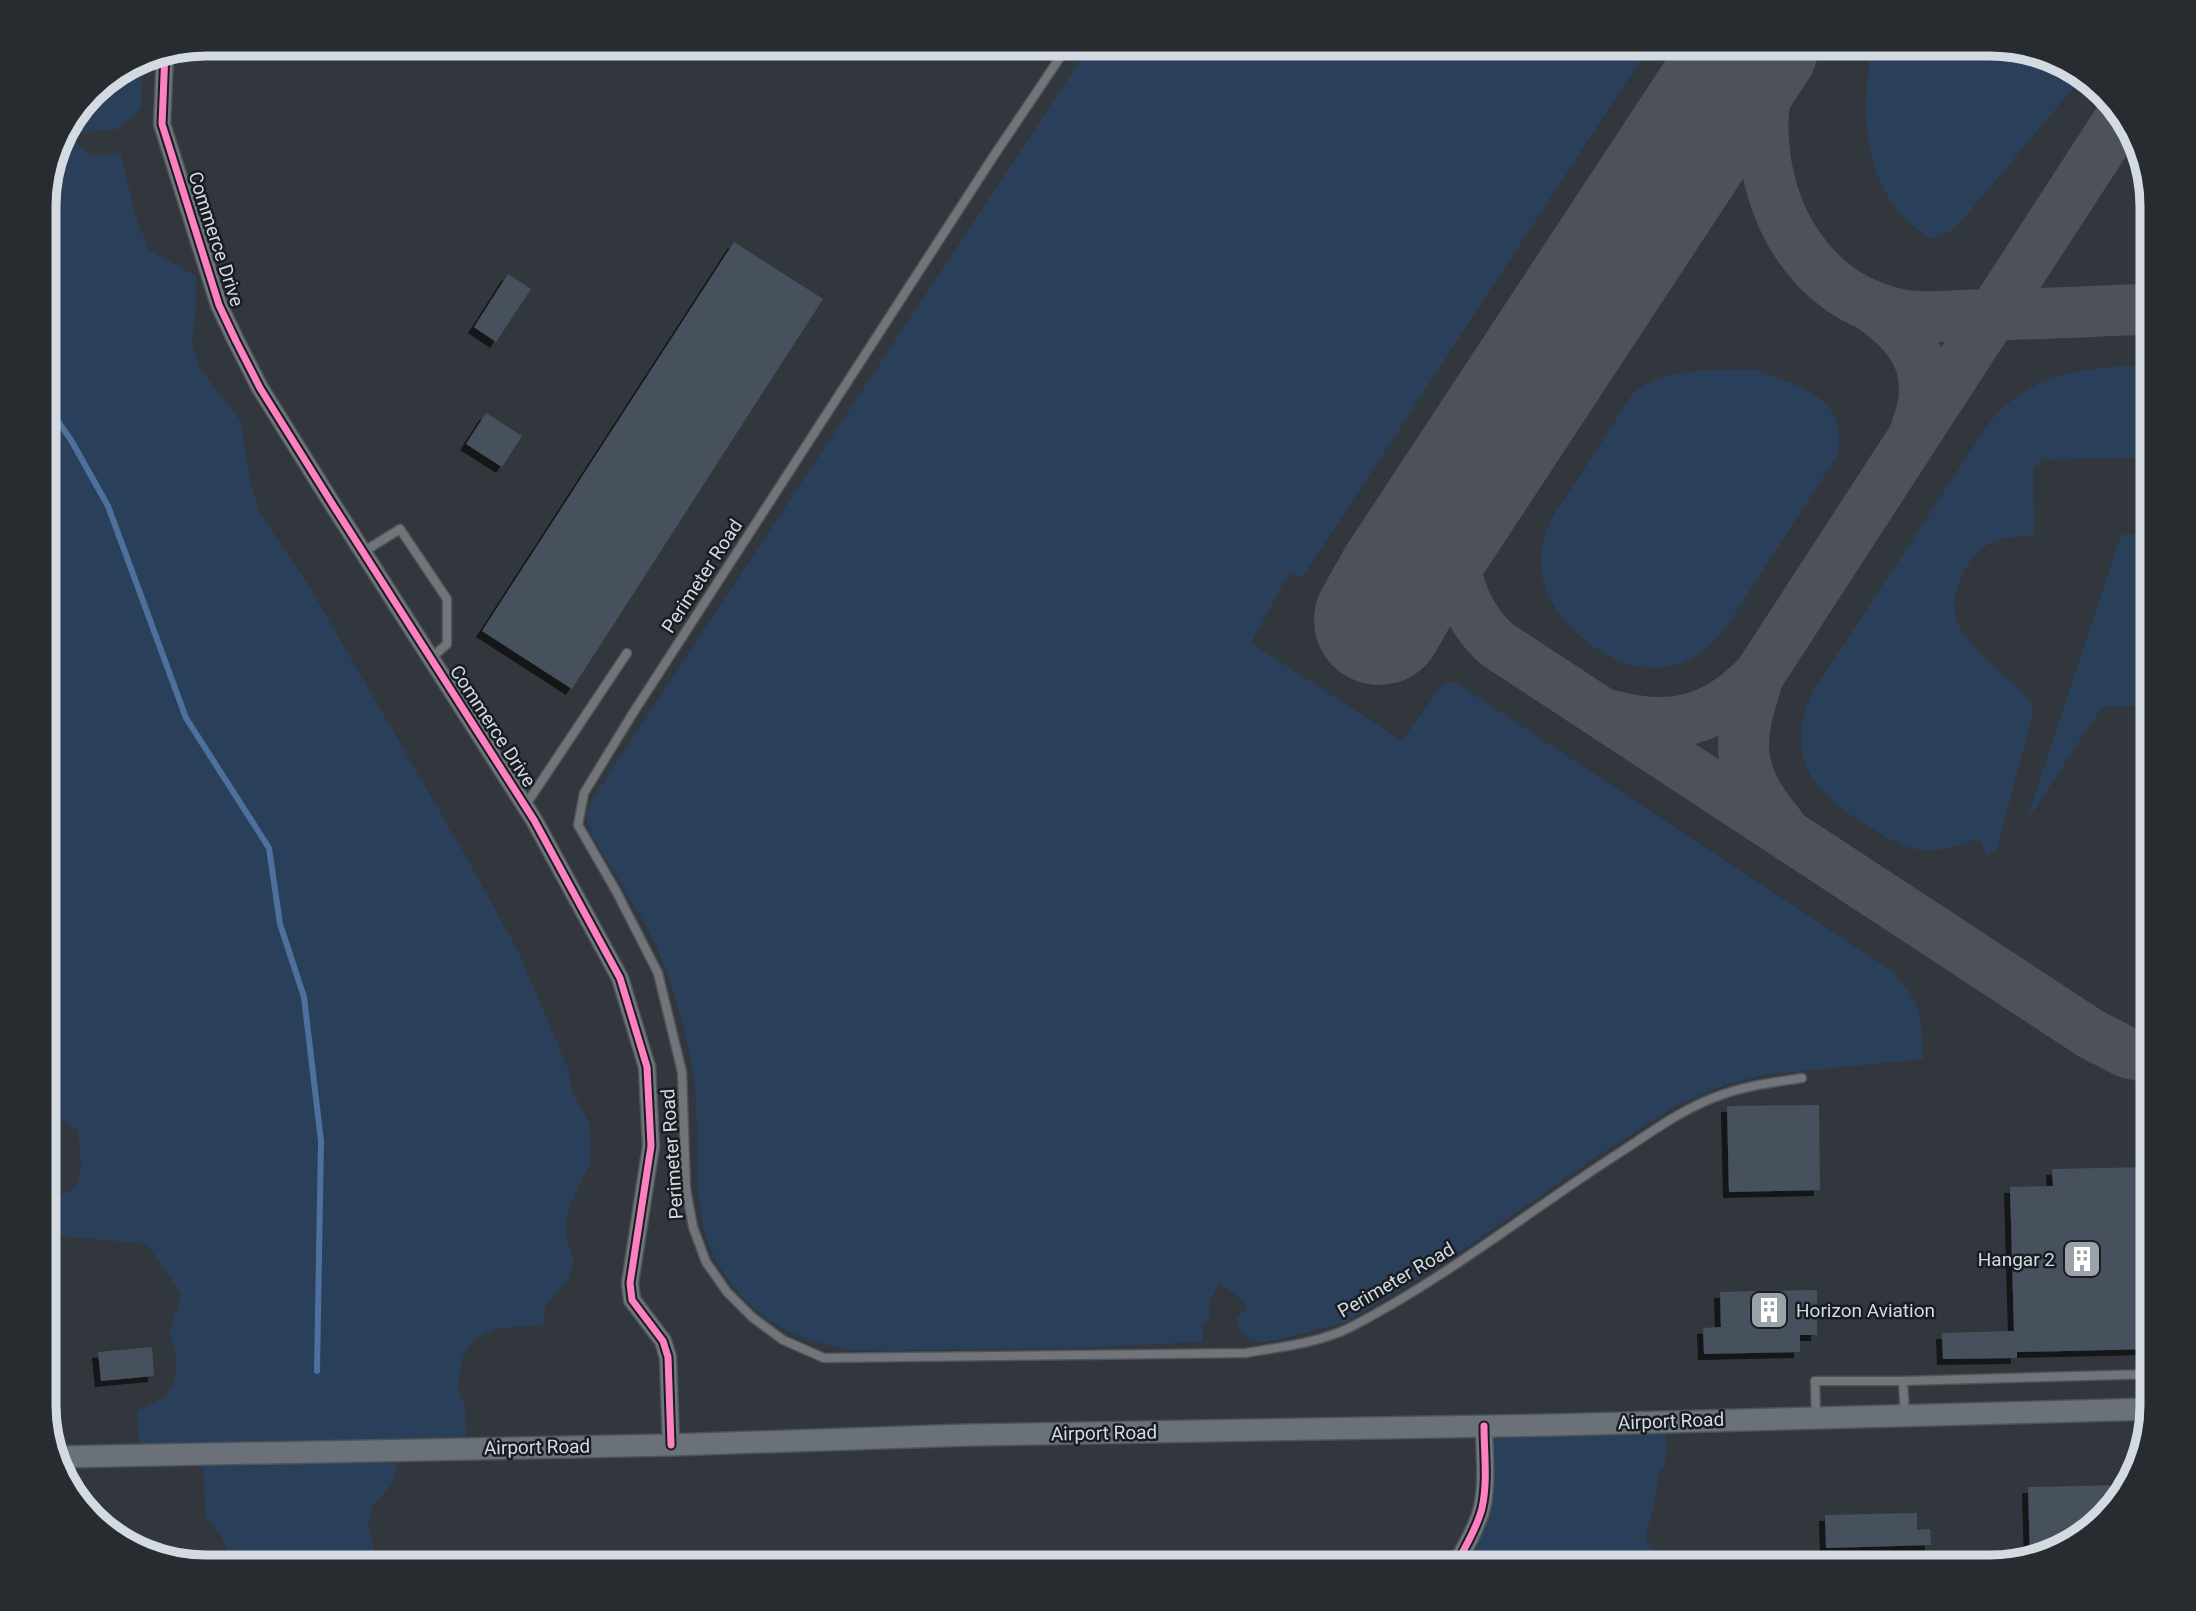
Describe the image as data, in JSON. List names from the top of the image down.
{
  "streets": {
    "main road": ["Airport Road"],
    "street": ["Commerce Drive"],
    "lane": ["Perimeter Road"]
  },
  "crossings": [
    ["Commerce Drive", "Airport Road"]
  ],
  "places": {
    "building": ["Hangar 2", "Horizon Aviation"]
  }
}
